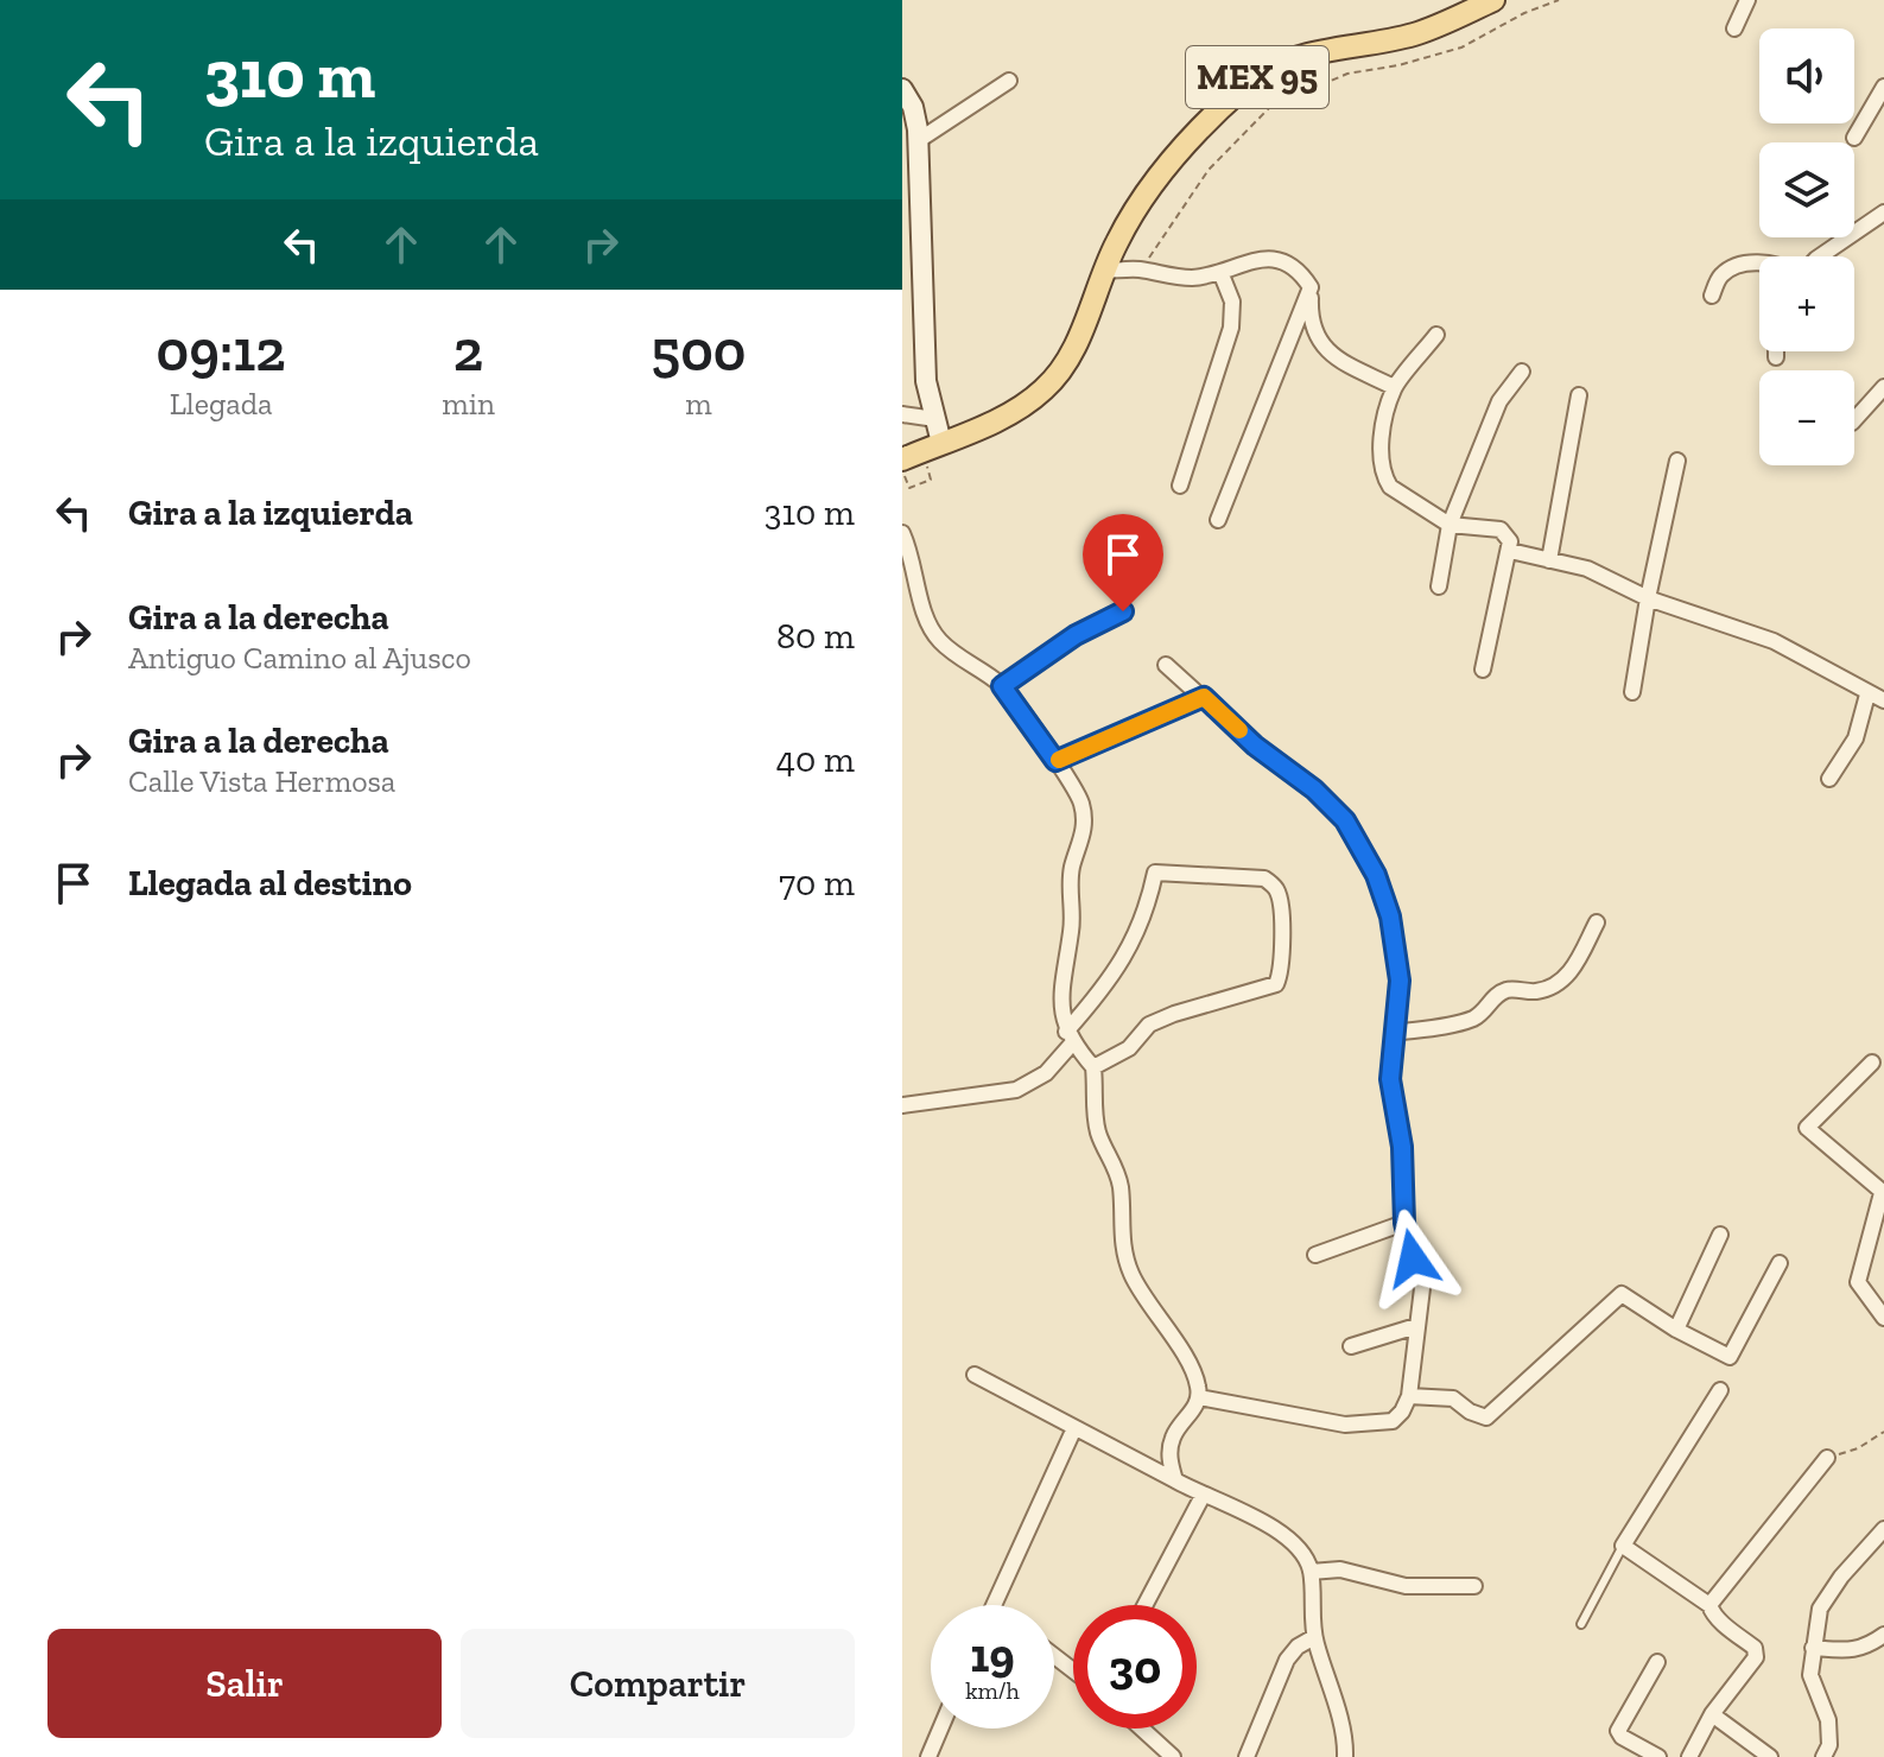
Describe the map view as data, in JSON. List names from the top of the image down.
{
  "streets": {
    "main road": ["MEX 95"]
  },
  "page": {
    "turn": ["310 m", "Gira a la izquierda"],
    "map_buttons": ["+", "−"],
    "eta": [
      "09:12",
      "Llegada",
      "2",
      "min",
      "500",
      "m"
    ],
    "list": [
      {
        "name": "Gira a la izquierda",
        "value": "310 m"
      },
      {
        "name": "Gira a la derecha",
        "note": "Antiguo Camino al Ajusco",
        "value": "80 m"
      },
      {
        "name": "Gira a la derecha",
        "note": "Calle Vista Hermosa",
        "value": "40 m"
      },
      {
        "name": "Llegada al destino",
        "value": "70 m"
      }
    ],
    "speed": "19 km/h",
    "limit": "30",
    "buttons": ["Salir", "Compartir"]
  }
}
